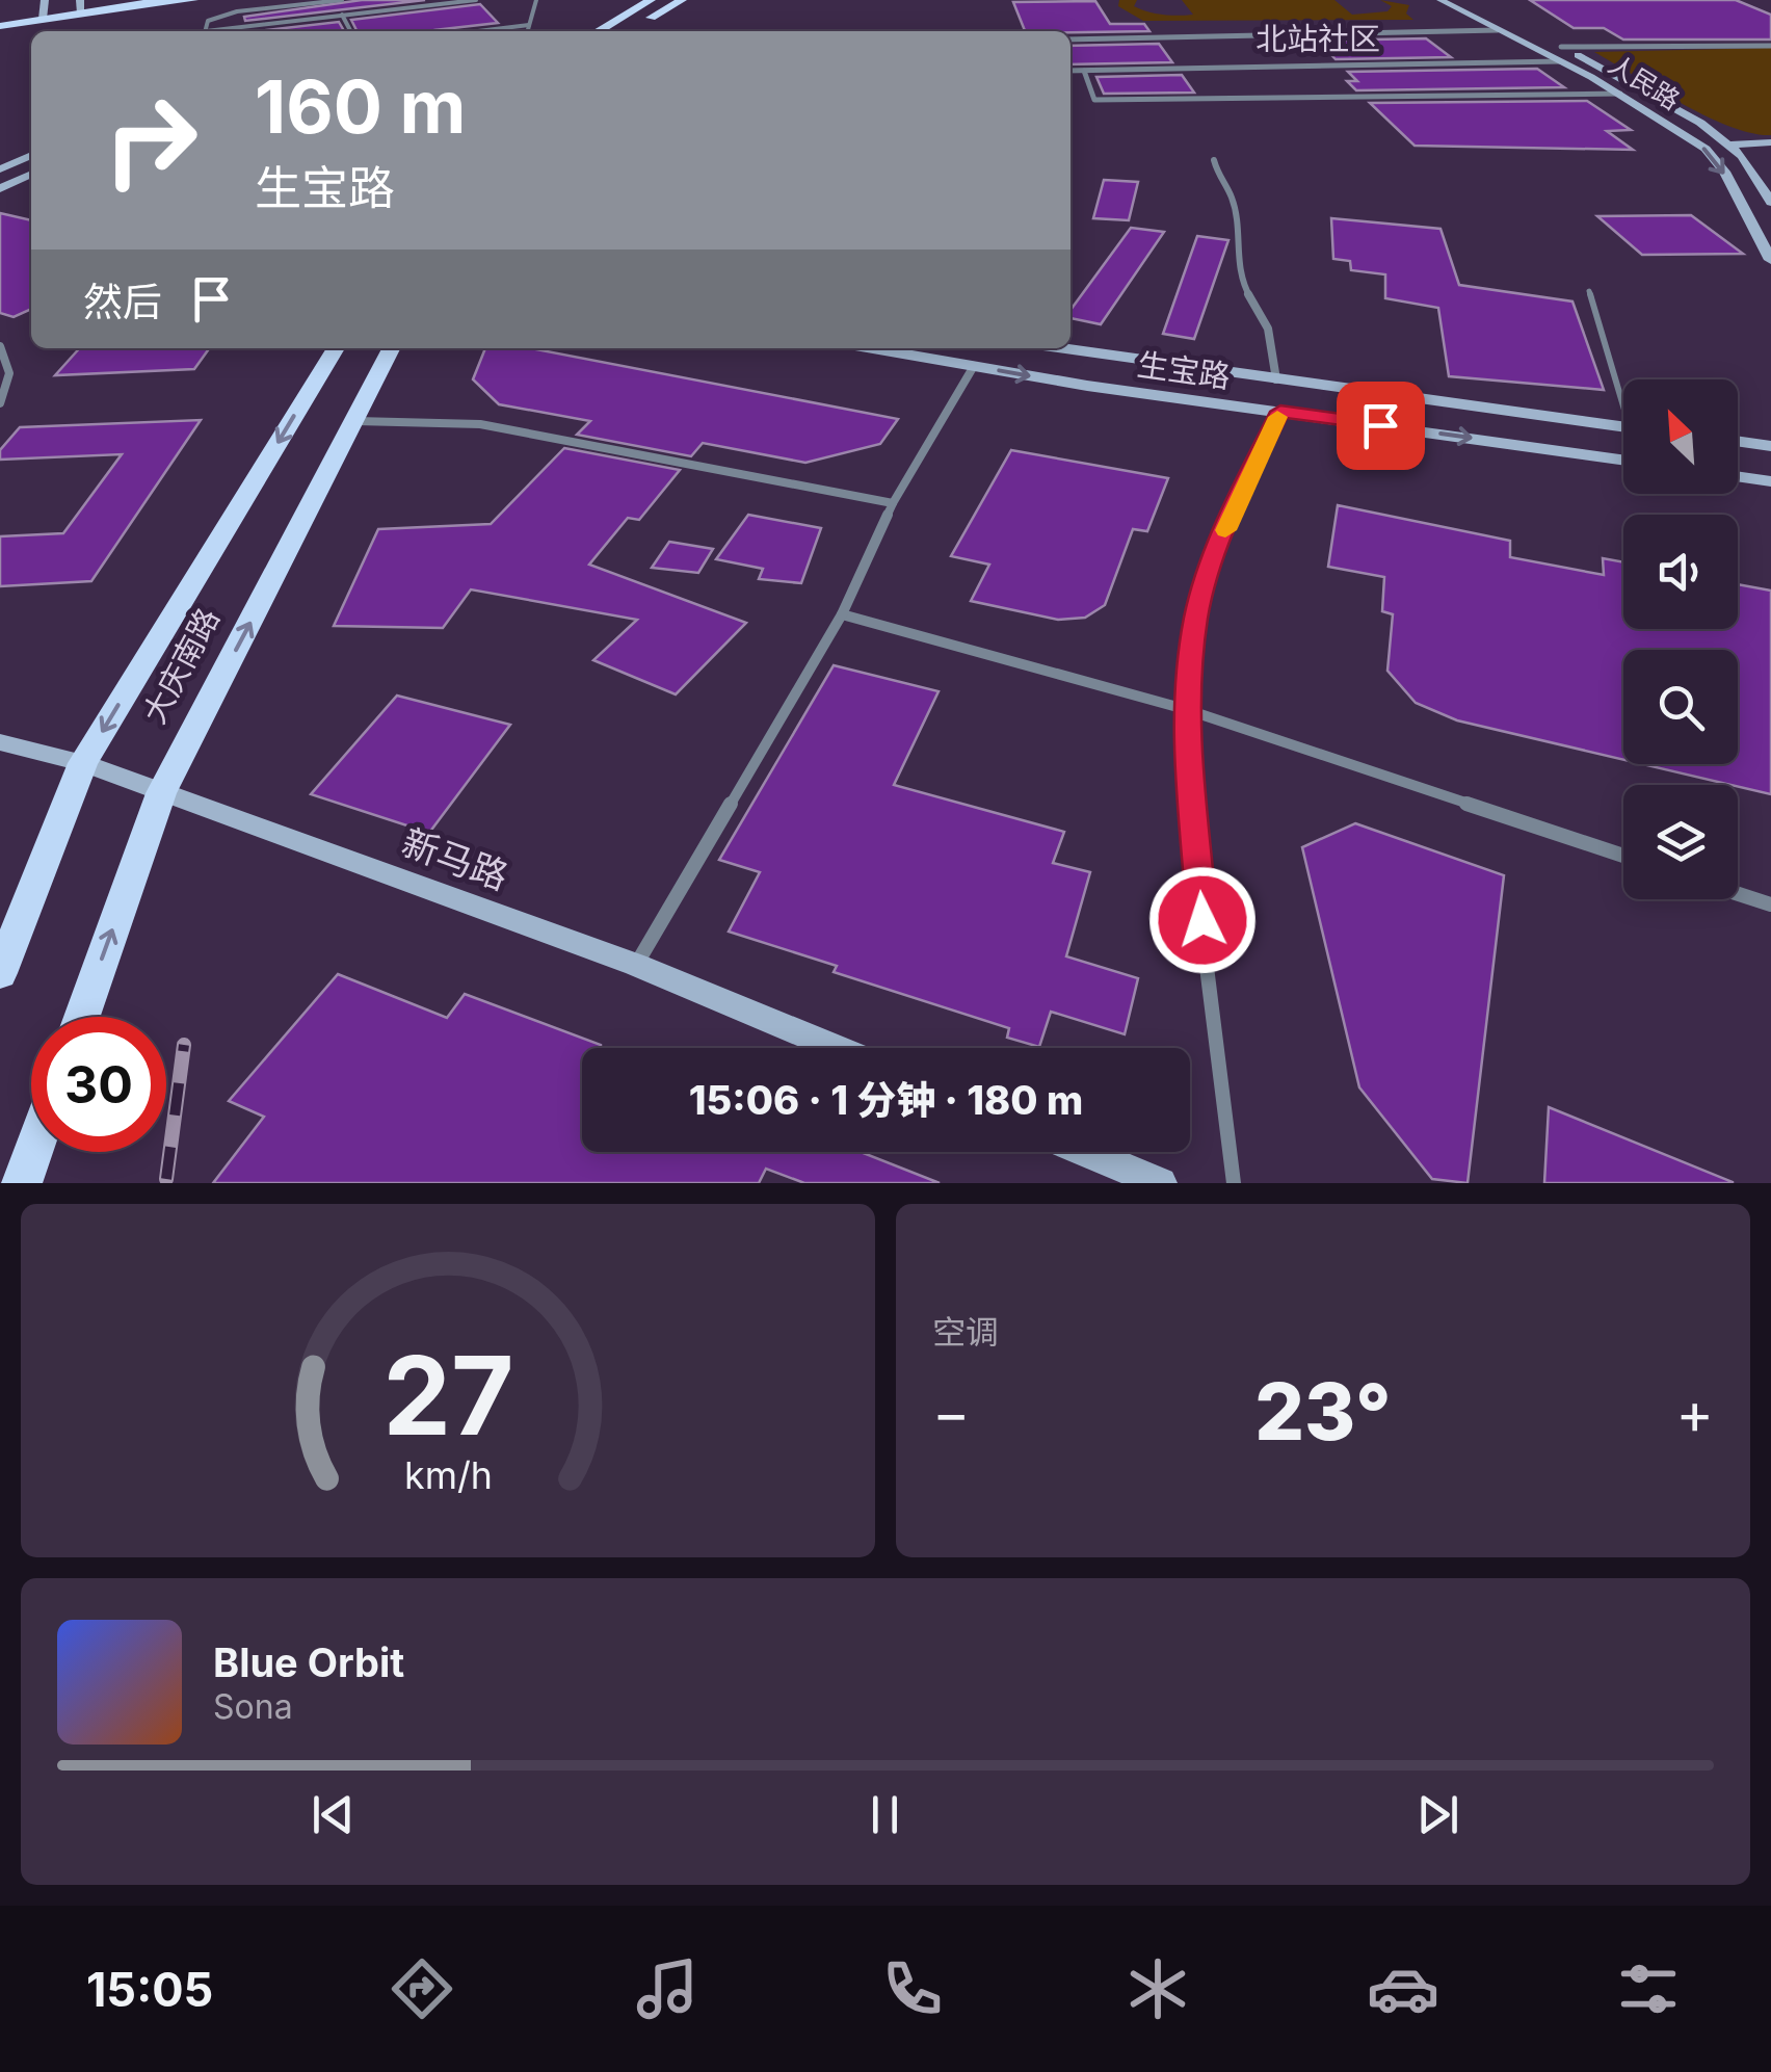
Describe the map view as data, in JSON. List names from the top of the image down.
{
  "streets": {
    "main road": [
      "人民路",
      "生宝路",
      "大庆南路",
      "新马路"
    ]
  },
  "crossings": [
    ["大庆南路", "新马路"]
  ],
  "districts": ["北站社区"],
  "north": "top left",
  "page": {
    "turn": ["160 m", "生宝路"],
    "then": "然后",
    "limit": "30",
    "trip": "15:06 · 1 分钟 · 180 m",
    "tile": "空调",
    "heat": ["−", "23°", "+"],
    "song": ["Blue Orbit", "Sona"],
    "tabs": "15:05",
    "gauge": ["27", "km/h"]
  }
}
